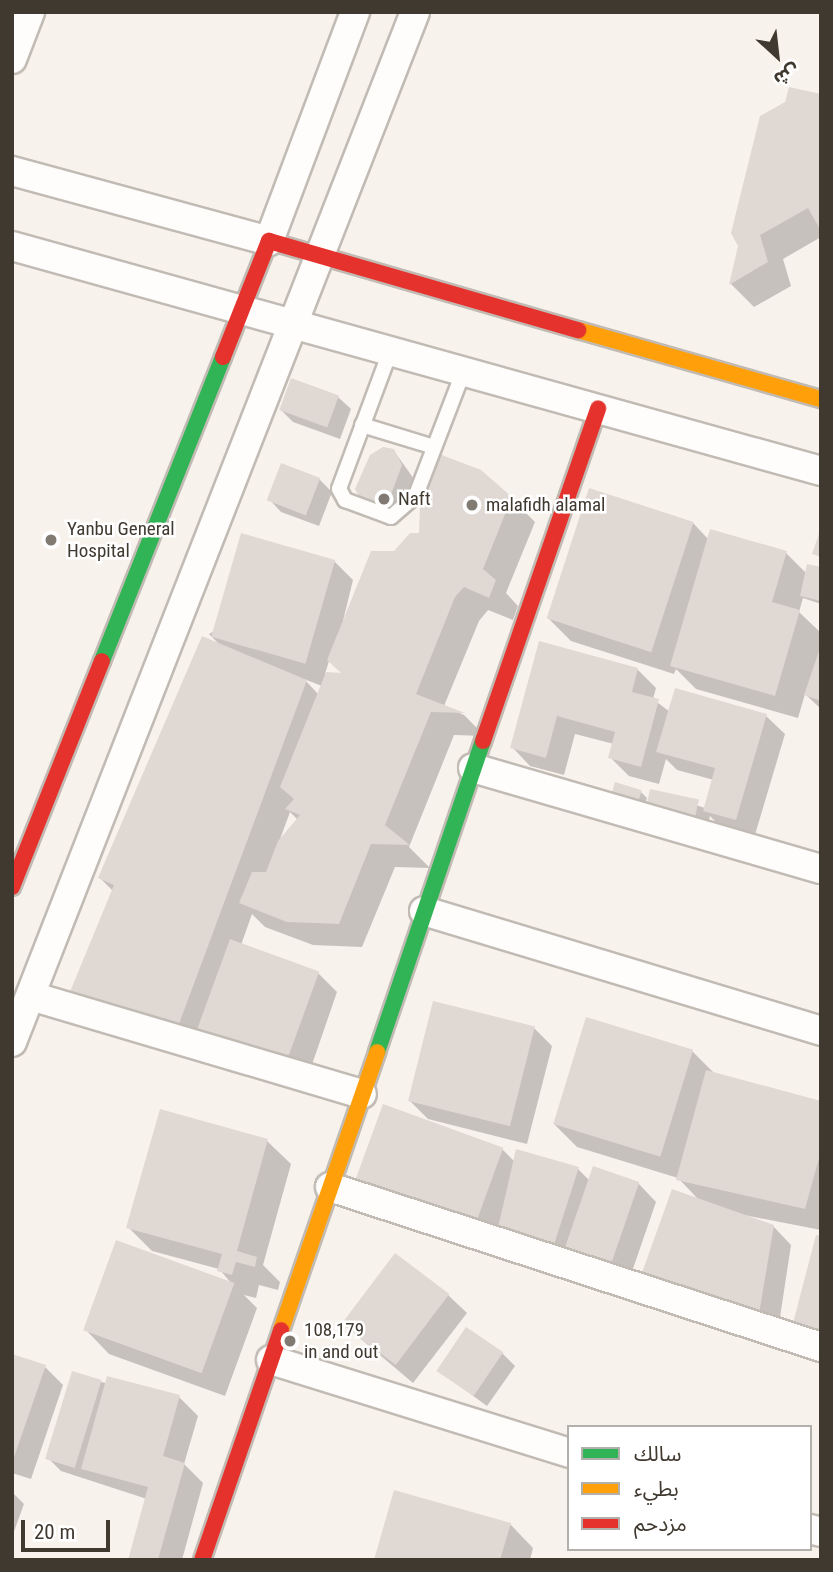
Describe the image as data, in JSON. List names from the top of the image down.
{
  "places": [
    "Naft",
    "malafidh alamal",
    "Yanbu General Hospital",
    "108,179 in and out"
  ],
  "legend": ["سالك", "بطيء", "مزدحم"],
  "scale_bar": "20 m",
  "north": "bottom right"
}
